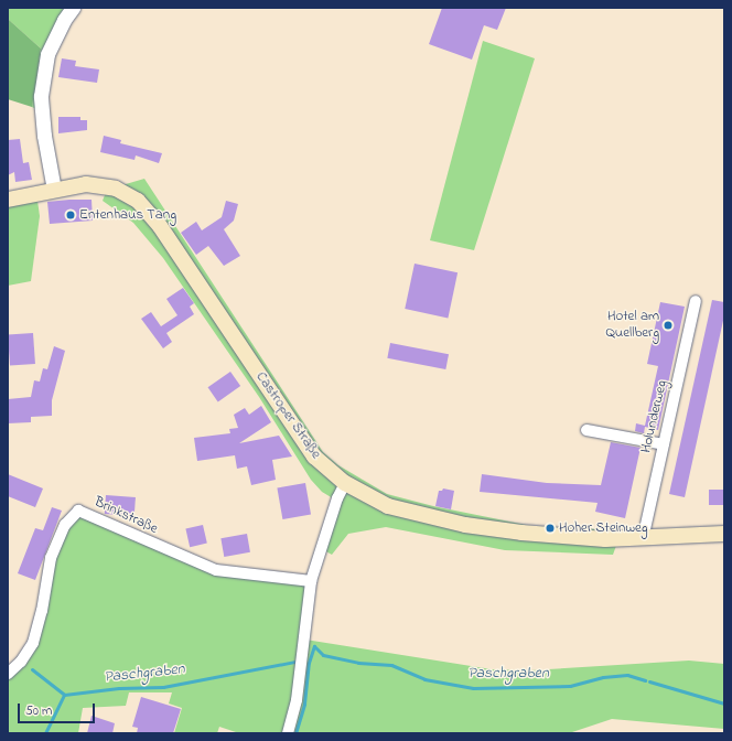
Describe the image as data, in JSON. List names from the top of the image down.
{
  "streets": {
    "main road": ["Castroper Straße"],
    "street": ["Holunderweg", "Brinkstraße"]
  },
  "crossings": [
    ["Castroper Straße", "Holunderweg"]
  ],
  "water": ["Paschgraben"],
  "places": ["Entenhaus Tang", "Hotel am Quellberg", "Hoher Steinweg"],
  "scale_bar": "50 m"
}
